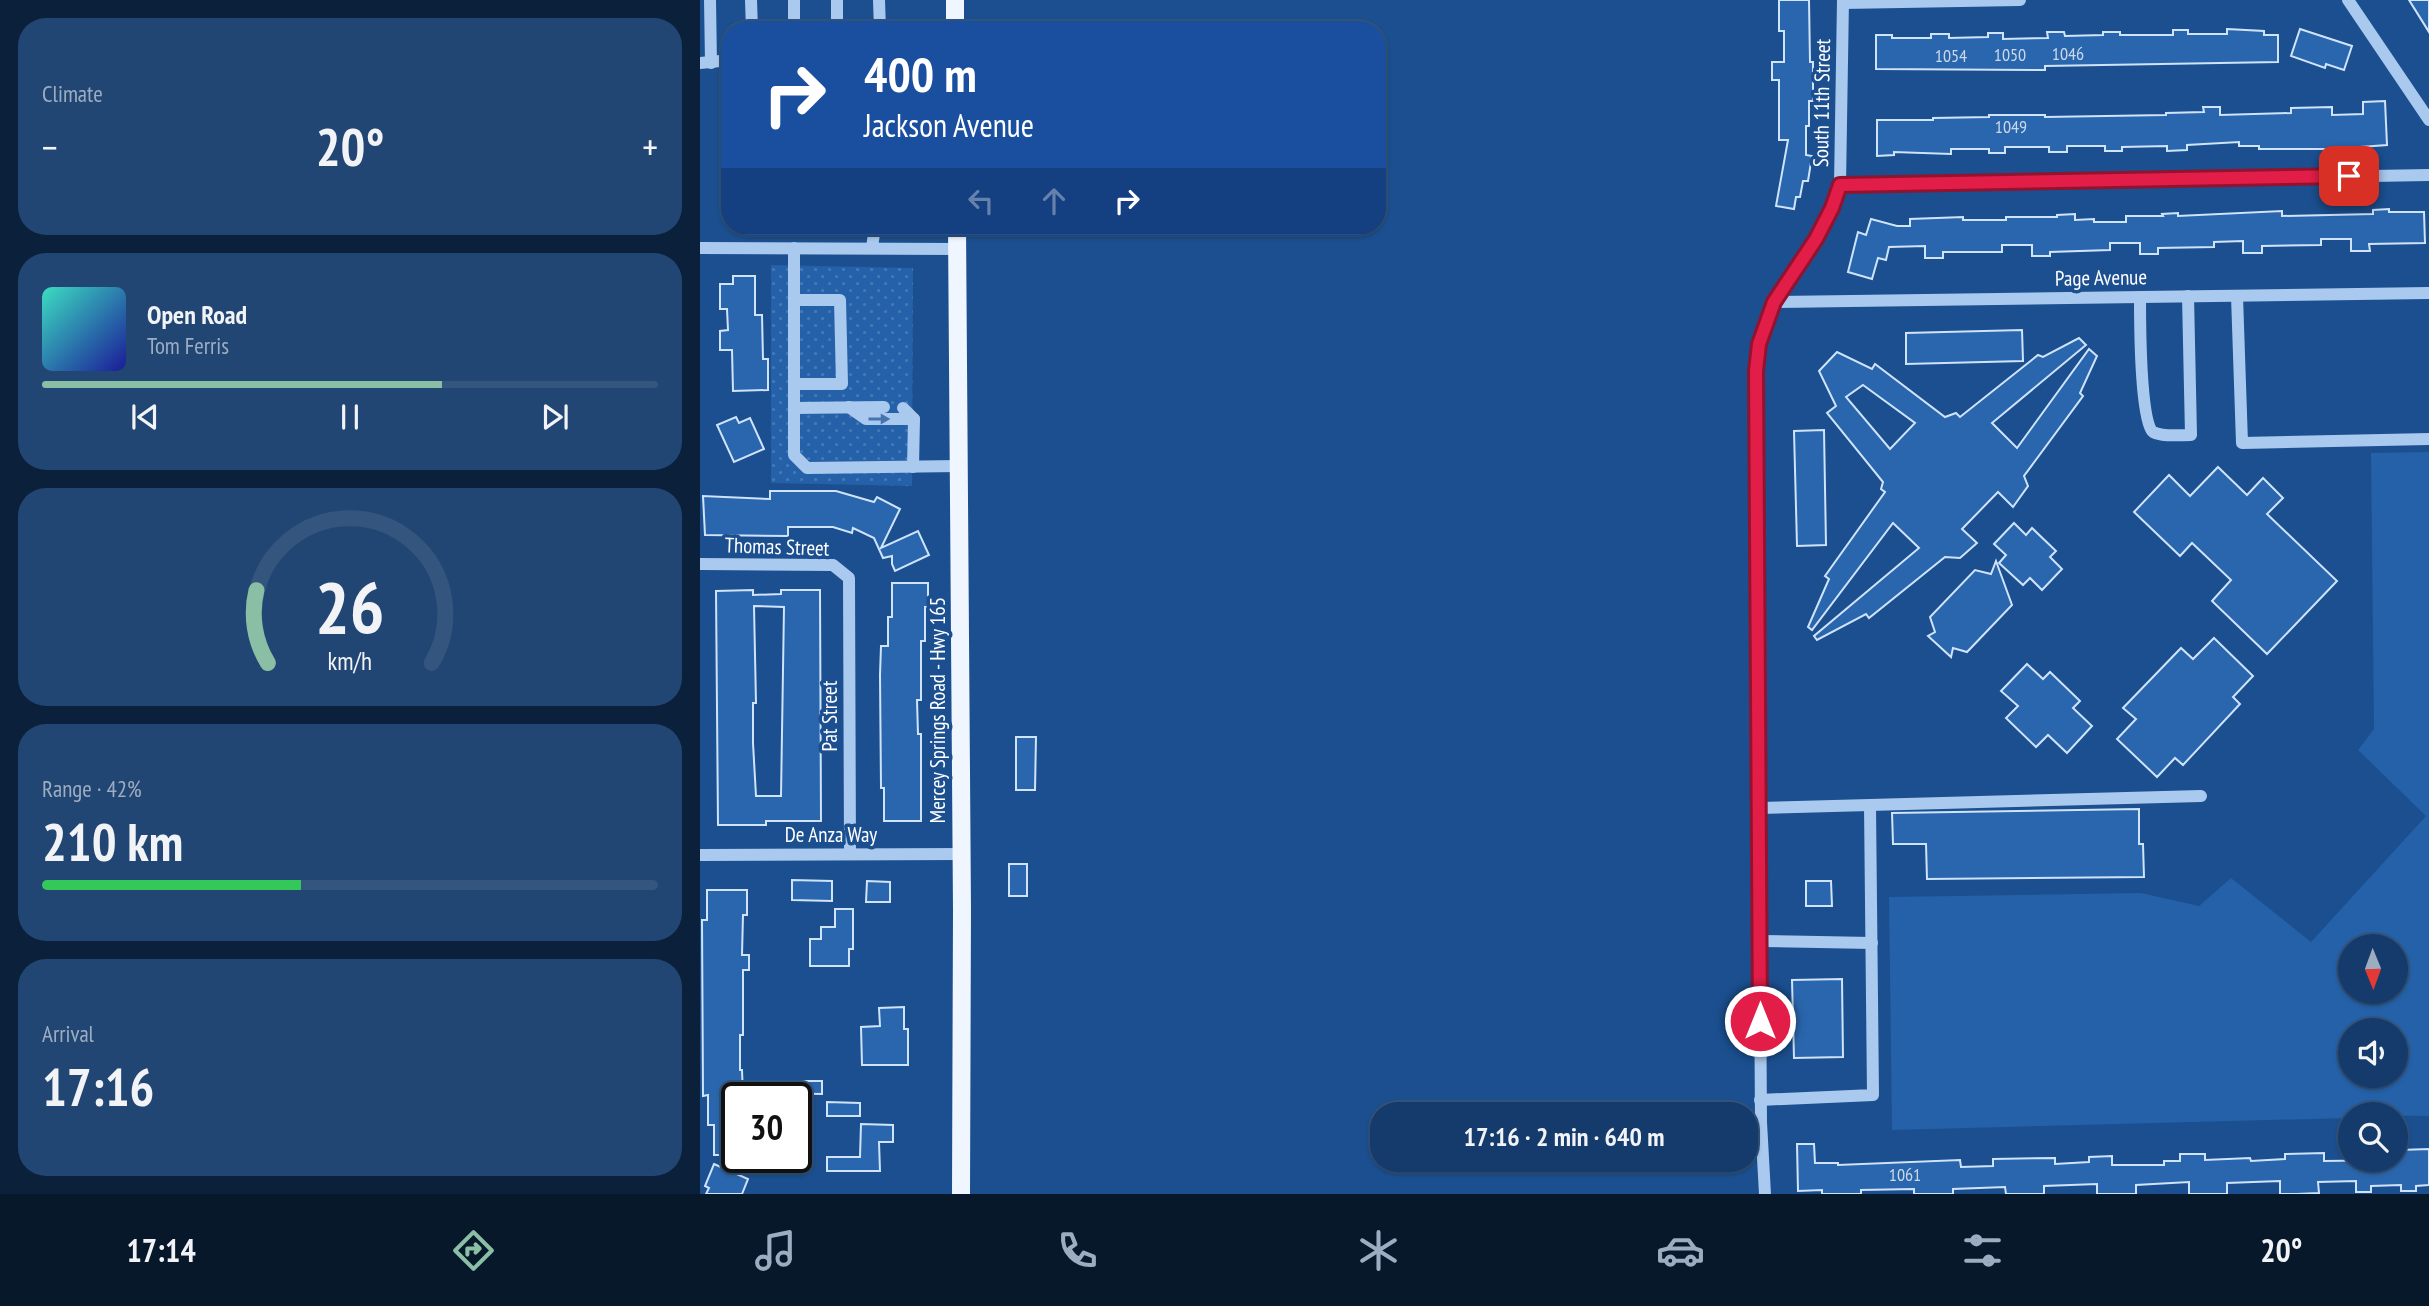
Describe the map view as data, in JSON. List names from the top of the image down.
{
  "streets": {
    "main road": ["Mercey Springs Road - Hwy 165"],
    "street": [
      "South 11th Street",
      "Page Avenue",
      "Thomas Street",
      "Pat Street",
      "De Anza Way"
    ]
  },
  "crossings": [
    ["South 11th Street", "Page Avenue"],
    ["Thomas Street", "Pat Street"],
    ["Mercey Springs Road - Hwy 165", "De Anza Way"],
    ["Pat Street", "De Anza Way"]
  ],
  "house_numbers": [
    "1046",
    "1050",
    "1054",
    "1049",
    "1061"
  ],
  "north": "bottom",
  "page": {
    "tile": [
      "Climate",
      ["Range · 42%", "210 km"],
      ["Arrival", "17:16"]
    ],
    "turn": ["400 m", "Jackson Avenue"],
    "heat": ["−", "20°", "+"],
    "song": ["Open Road", "Tom Ferris"],
    "limit": "30",
    "trip": "17:16 · 2 min · 640 m",
    "tabs": ["17:14", "20°"],
    "gauge": ["26", "km/h"]
  }
}
